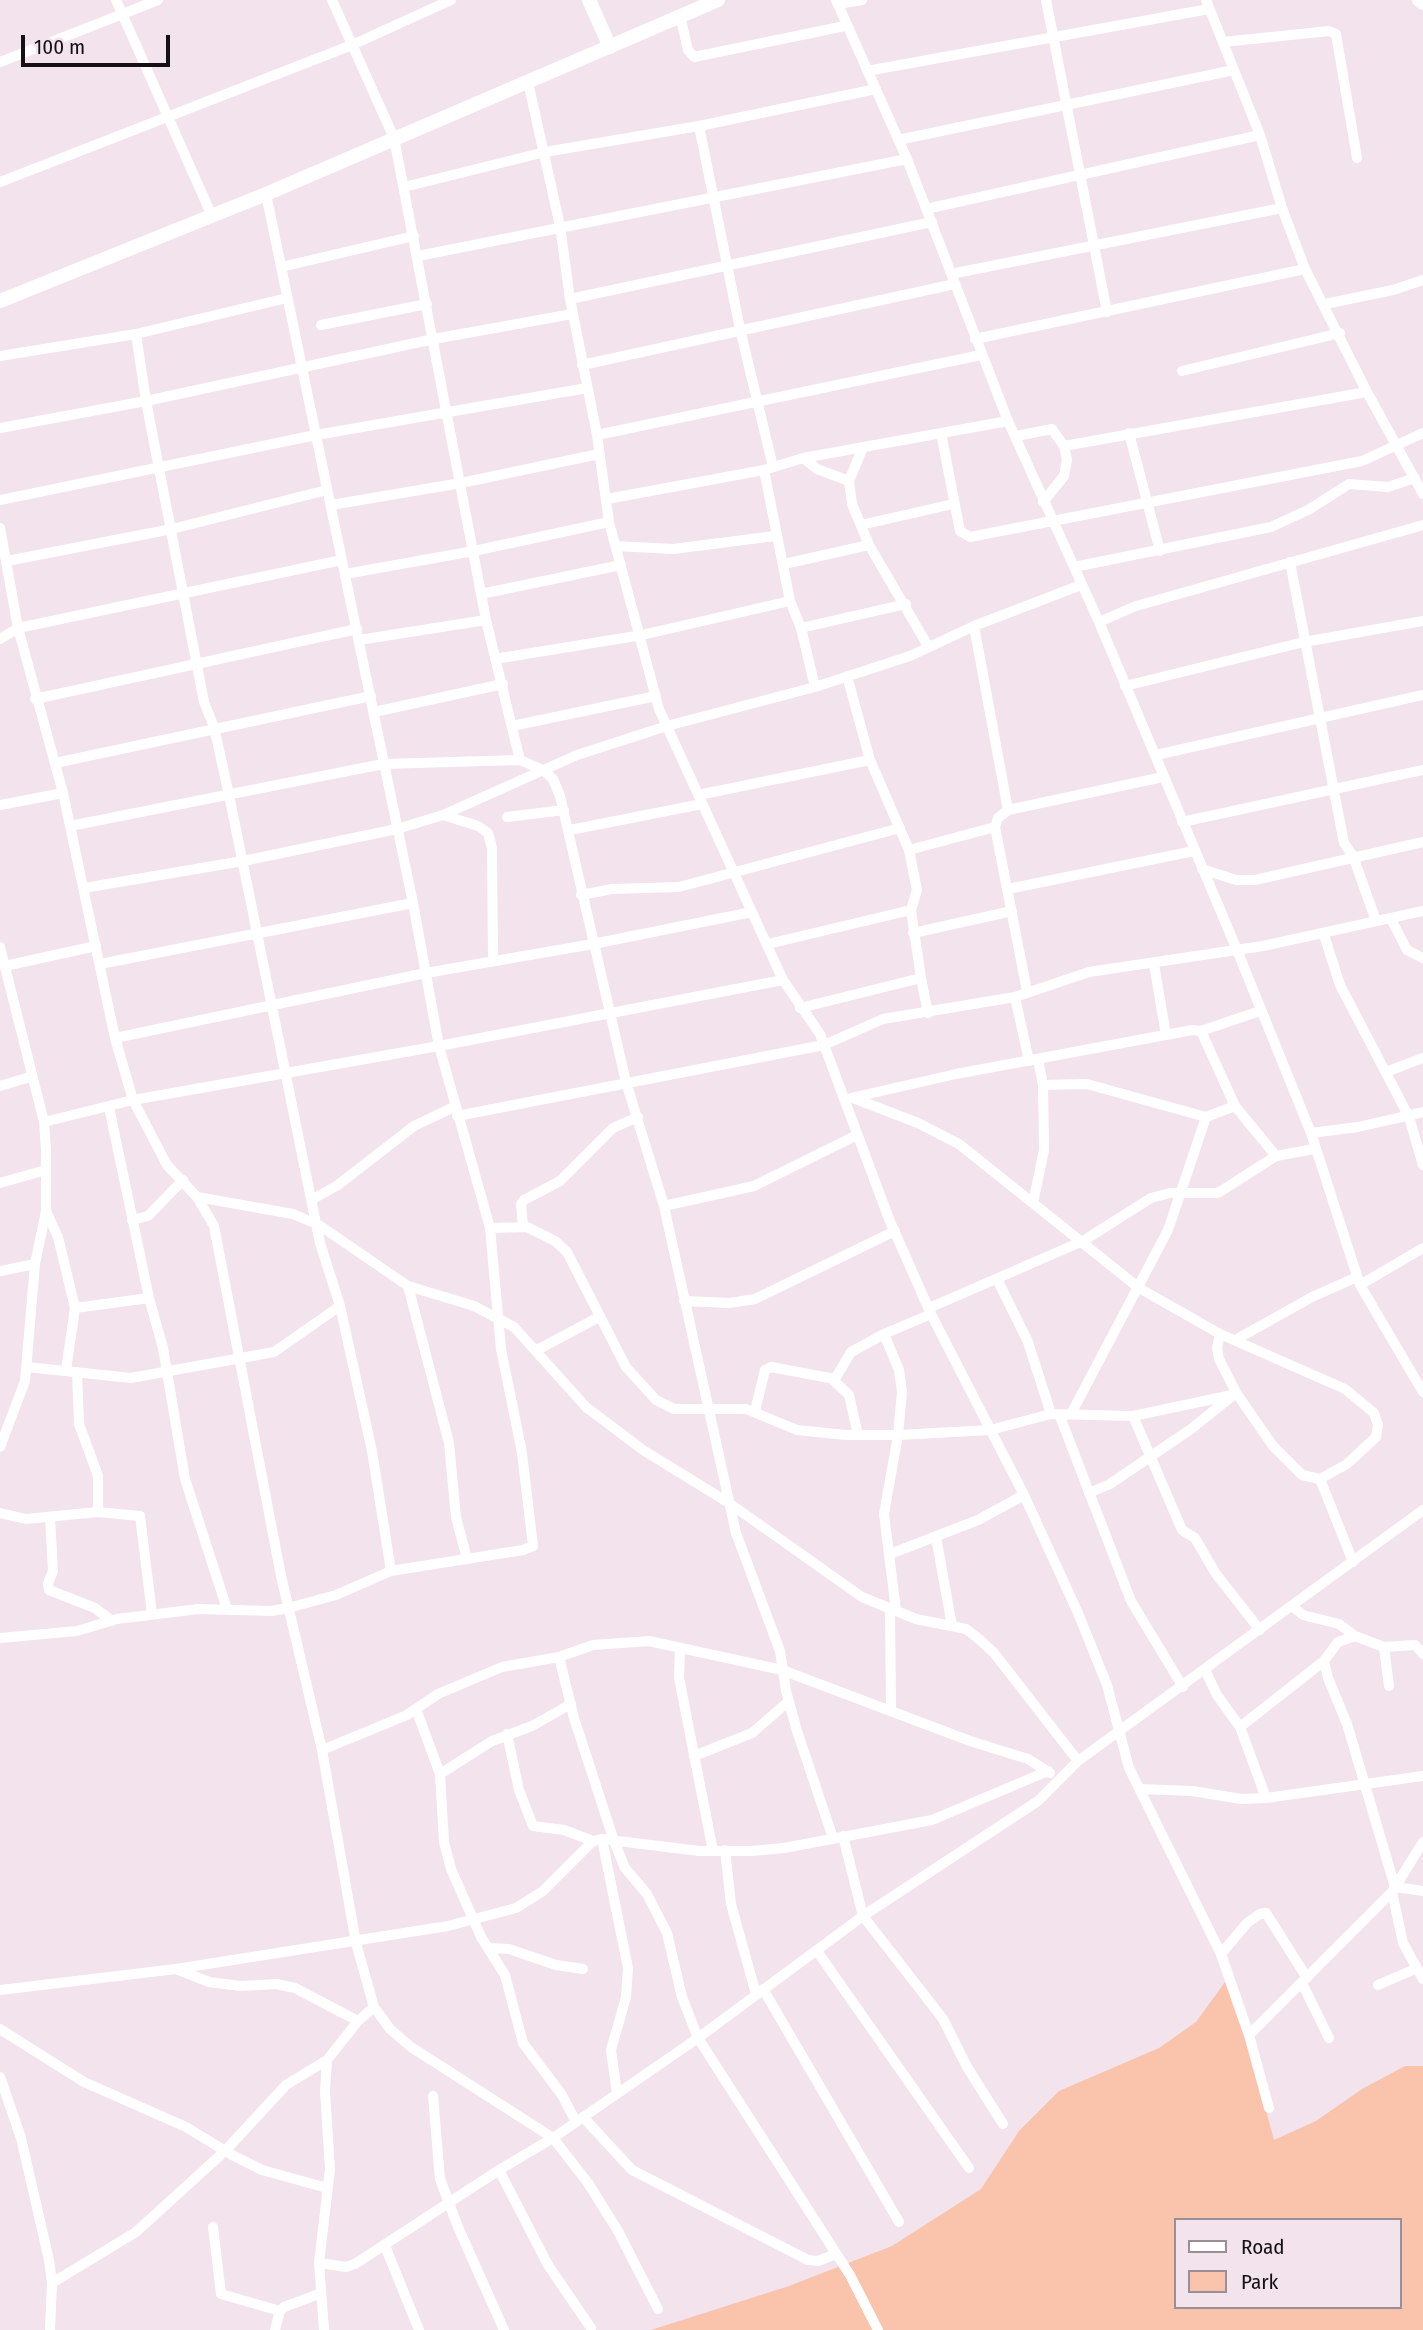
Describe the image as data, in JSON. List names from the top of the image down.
{
  "legend": ["Road", "Park"],
  "scale_bar": "100 m"
}
